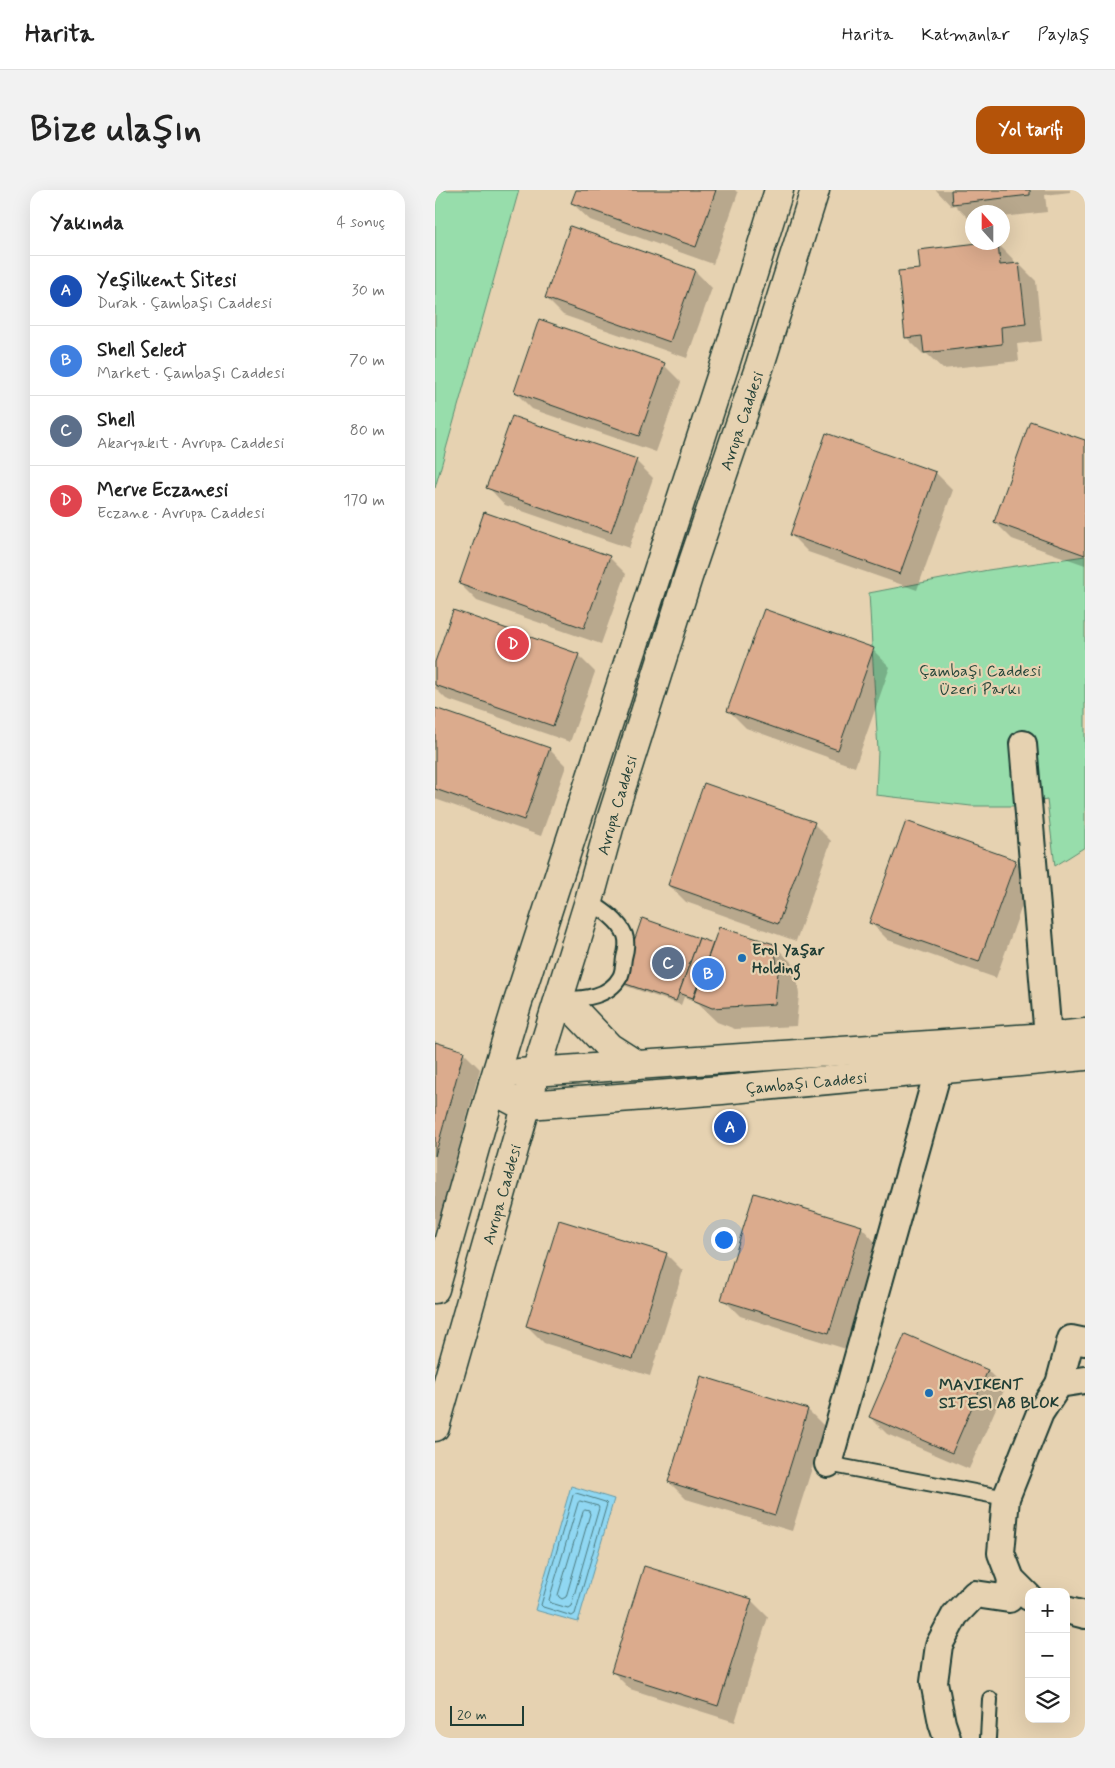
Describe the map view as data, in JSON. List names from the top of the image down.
{
  "streets": {
    "main road": ["Avrupa Caddesi", "Çambaşı Caddesi"]
  },
  "crossings": [
    ["Avrupa Caddesi", "Çambaşı Caddesi"]
  ],
  "parks": ["Çambaşı Caddesi Üzeri Parkı"],
  "places": ["Erol Yaşar Holding", "MAVIKENT SITESI A8 BLOK"],
  "scale_bar": "20 m",
  "north": "top",
  "page": {
    "header": "Harita",
    "nav": ["Harita", "Katmanlar", "Paylaş"],
    "buttons": "Yol tarifi",
    "title": "Bize ulaşın",
    "heading": ["Yakında", "4 sonuç"],
    "list": [
      {
        "mark": "A",
        "name": "Yeşilkent Sitesi",
        "note": "Durak · Çambaşı Caddesi",
        "value": "30 m"
      },
      {
        "mark": "B",
        "name": "Shell Select",
        "note": "Market · Çambaşı Caddesi",
        "value": "70 m"
      },
      {
        "mark": "C",
        "name": "Shell",
        "note": "Akaryakıt · Avrupa Caddesi",
        "value": "80 m"
      },
      {
        "mark": "D",
        "name": "Merve Eczanesi",
        "note": "Eczane · Avrupa Caddesi",
        "value": "170 m"
      }
    ],
    "pins": [
      "D",
      "C",
      "B",
      "A"
    ],
    "map_buttons": ["+", "−"],
    "scale": "20 m"
  }
}
